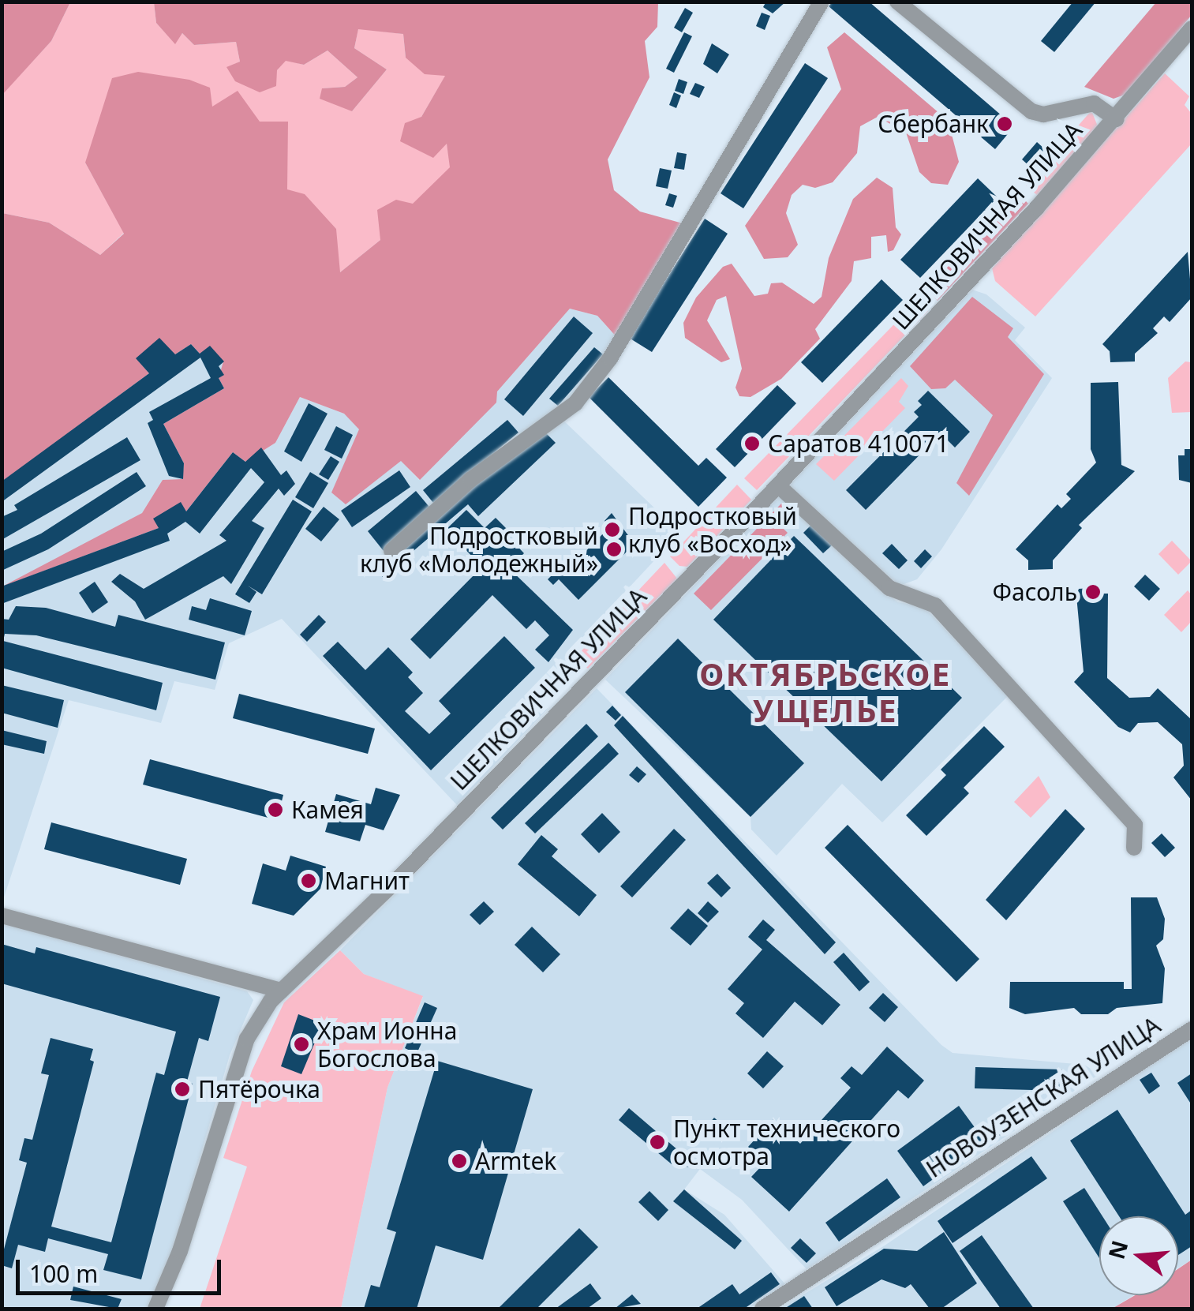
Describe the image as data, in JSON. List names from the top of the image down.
{
  "streets": {
    "street": ["ШЕЛКОВИЧНАЯ УЛИЦА", "НОВОУЗЕНСКАЯ УЛИЦА"]
  },
  "districts": ["ОКТЯБРЬСКОЕ УЩЕЛЬЕ"],
  "places": [
    "Сбербанк",
    "Саратов 410071",
    "Подростковый клуб «Восход»",
    "Подростковый клуб «Молодежный»",
    "Фасоль",
    "Камея",
    "Магнит",
    "Храм Ионна Богослова",
    "Пятёрочка",
    "Пункт технического осмотра",
    "Armtek"
  ],
  "scale_bar": "100 m",
  "north": "left"
}
